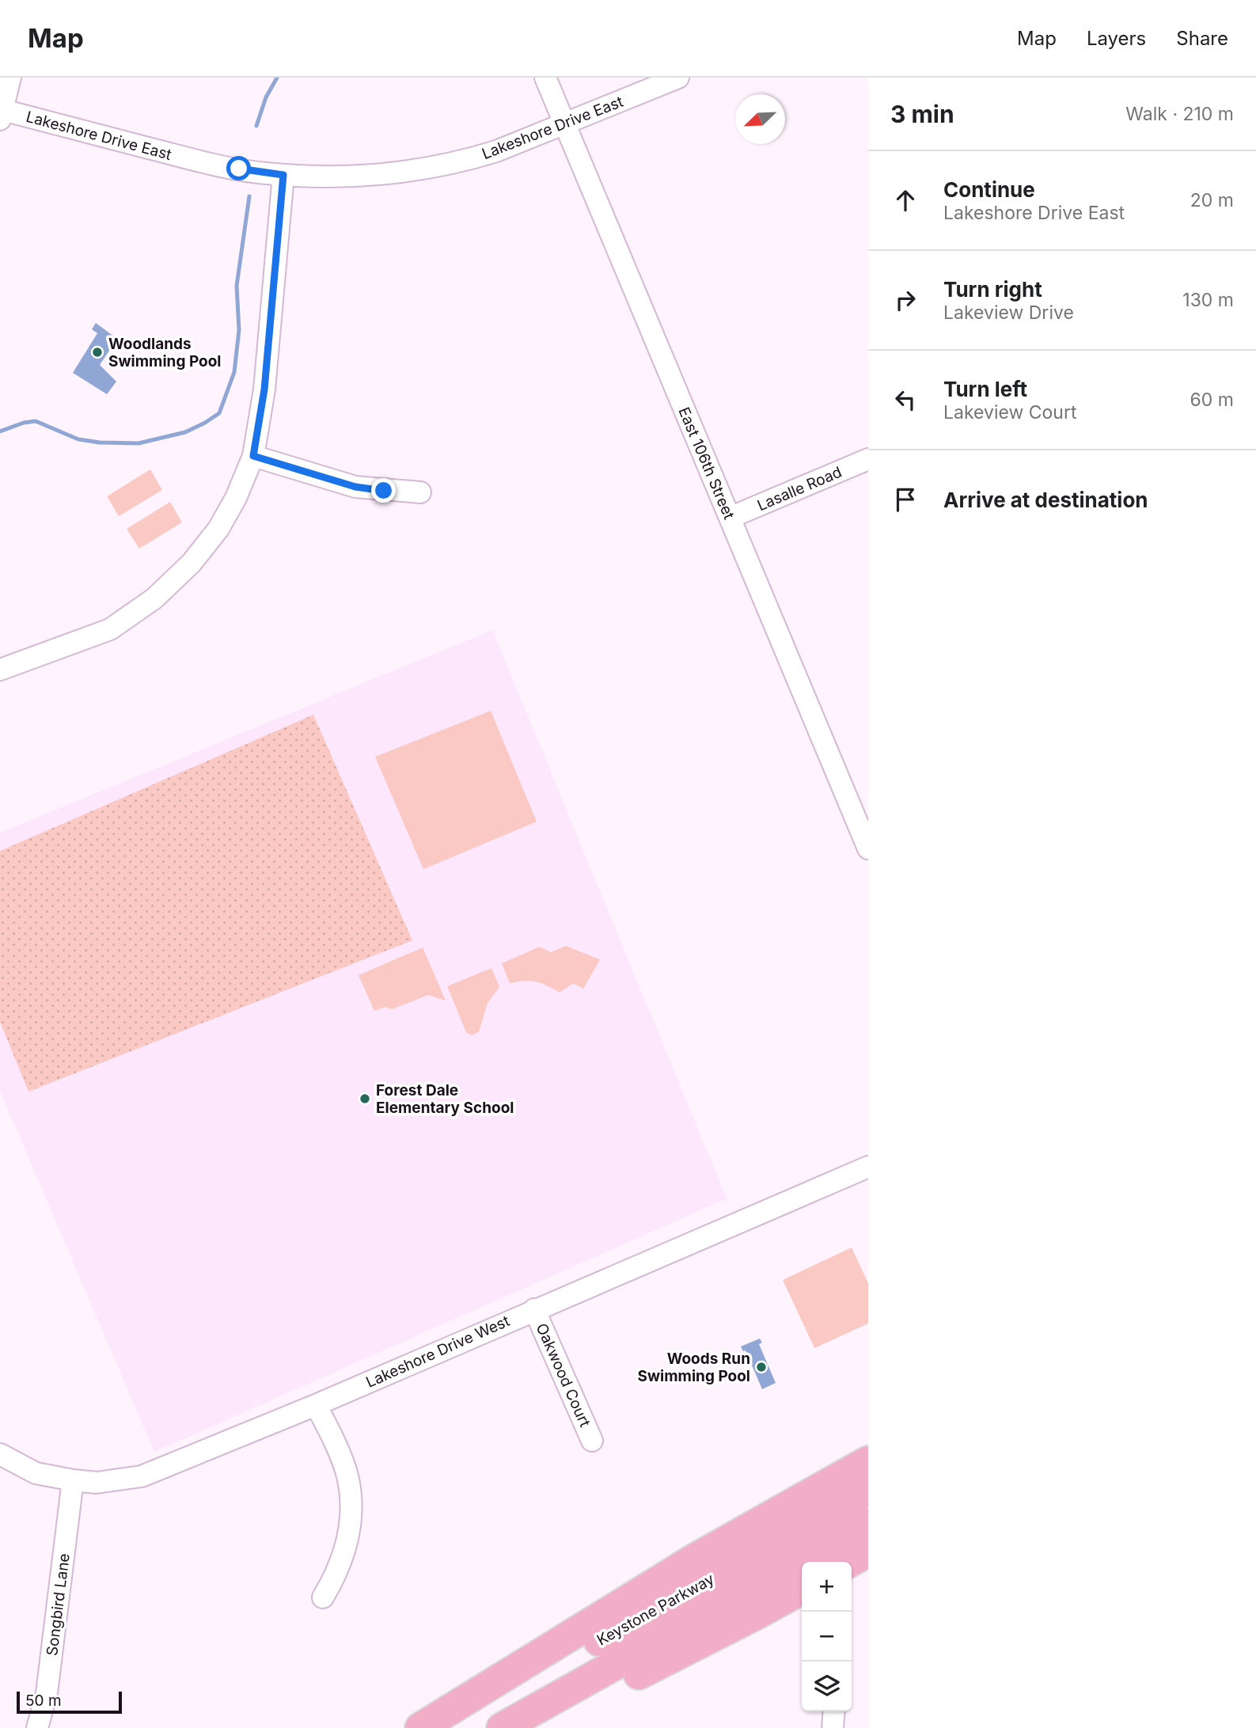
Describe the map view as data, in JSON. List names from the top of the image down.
{
  "streets": {
    "highway": ["Keystone Parkway"],
    "street": [
      "Lakeshore Drive East",
      "East 106th Street",
      "Lasalle Road",
      "Lakeshore Drive West",
      "Oakwood Court",
      "Songbird Lane"
    ]
  },
  "crossings": [
    ["Lakeshore Drive East", "East 106th Street"],
    ["East 106th Street", "Lasalle Road"],
    ["Lakeshore Drive West", "Oakwood Court"],
    ["Lakeshore Drive West", "Songbird Lane"]
  ],
  "places": ["Woodlands Swimming Pool", "Forest Dale Elementary School", "Woods Run Swimming Pool"],
  "scale_bar": "50 m",
  "north": "bottom left",
  "page": {
    "header": "Map",
    "nav": ["Map", "Layers", "Share"],
    "heading": ["3 min", "Walk · 210 m"],
    "list": [
      ["Continue", "Lakeshore Drive East", "20 m"],
      ["Turn right", "Lakeview Drive", "130 m"],
      ["Turn left", "Lakeview Court", "60 m"],
      "Arrive at destination"
    ],
    "map_buttons": ["+", "−"],
    "scale": "50 m"
  }
}
